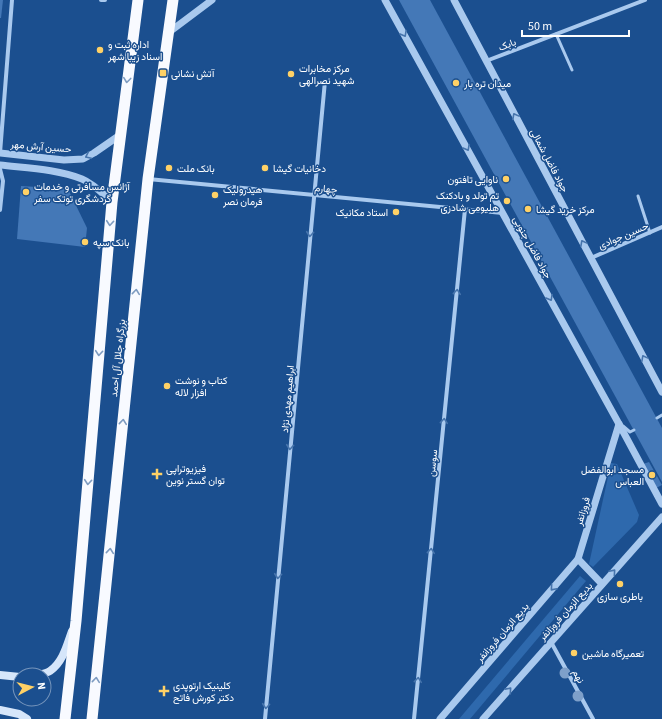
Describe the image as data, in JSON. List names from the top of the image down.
{
  "streets": {
    "highway": ["بزرگراه جلال آل احمد"],
    "street": [
      "بابک",
      "حسین آرش مهر",
      "جواد فاضل شمالی",
      "چهارم",
      "حسین جوادی",
      "جواد فاضل جنوبی",
      "ابراهیم مهدی نژاد",
      "سوسن",
      "فروزانفر",
      "بدیع‌ الزمان فروزانفر",
      "بدیع الزمان فروزانفر",
      "نهم"
    ]
  },
  "crossings": [
    ["بابک", "جواد فاضل شمالی"],
    ["حسین آرش مهر", "بزرگراه جلال آل احمد"],
    ["جواد فاضل شمالی", "حسین جوادی"],
    ["چهارم", "جواد فاضل جنوبی"],
    ["چهارم", "بزرگراه جلال آل احمد"],
    ["چهارم", "ابراهیم مهدی نژاد"],
    ["چهارم", "سوسن"],
    ["جواد فاضل جنوبی", "فروزانفر"],
    ["فروزانفر", "بدیع الزمان فروزانفر"],
    ["بدیع‌ الزمان فروزانفر", "نهم"]
  ],
  "one_way": [
    "حسین آرش مهر",
    "جواد فاضل شمالی",
    "جواد فاضل جنوبی",
    "ابراهیم مهدی نژاد",
    "سوسن",
    "بدیع‌ الزمان فروزانفر",
    "بدیع الزمان فروزانفر"
  ],
  "places": {
    "other": [
      "اداره ثبت و اسناد زیبا شهر",
      "مرکز مخابرات شهید نصرالهی",
      "میدان تره بار",
      "بانک ملت",
      "دخانیات گیشا",
      "ناوایی تافتون",
      "آژانس مسافرتی و خدمات گردشگری توتک سفر",
      "هیدرولیک فرمان نصر",
      "تم تولد و بادکنک هلیومی شادزی",
      "مرکز خرید گیشا",
      "استاد مکانیک",
      "بانک سپه",
      "کتاب و نوشت افزار لاله",
      "مسجد ابوالفضل العباس",
      "باطری سازی",
      "تعمیرگاه ماشین"
    ],
    "transit": ["آتش نشانی"],
    "health": ["فیزیوتراپی توان گستر نوین", "کلینیک ارتوپدی دکتر کورش فاتح"]
  },
  "scale_bar": "50 m",
  "north": "right"
}
